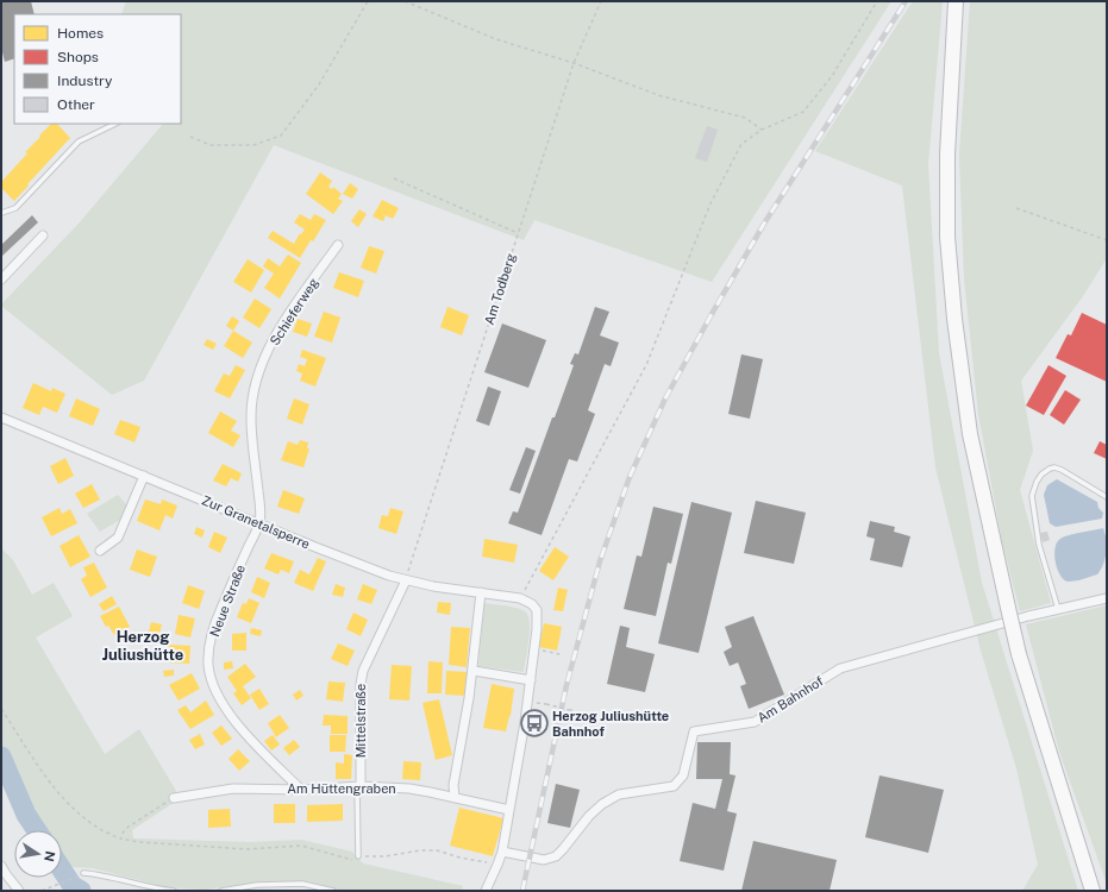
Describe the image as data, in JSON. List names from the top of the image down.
{
  "streets": {
    "street": [
      "Schieferweg",
      "Zur Granetalsperre",
      "Neue Straße",
      "Am Bahnhof",
      "Mittelstraße",
      "Am Hüttengraben"
    ],
    "path": ["Am Todberg"]
  },
  "crossings": [
    ["Am Todberg", "Zur Granetalsperre"],
    ["Am Todberg", "Mittelstraße"],
    ["Schieferweg", "Zur Granetalsperre"],
    ["Schieferweg", "Neue Straße"],
    ["Zur Granetalsperre", "Neue Straße"],
    ["Zur Granetalsperre", "Mittelstraße"],
    ["Neue Straße", "Am Hüttengraben"],
    ["Mittelstraße", "Am Hüttengraben"]
  ],
  "districts": ["Herzog Juliushütte"],
  "places": {
    "bus stop": ["Herzog Juliushütte Bahnhof"]
  },
  "legend": [
    "Homes",
    "Shops",
    "Industry",
    "Other"
  ],
  "north": "right"
}
